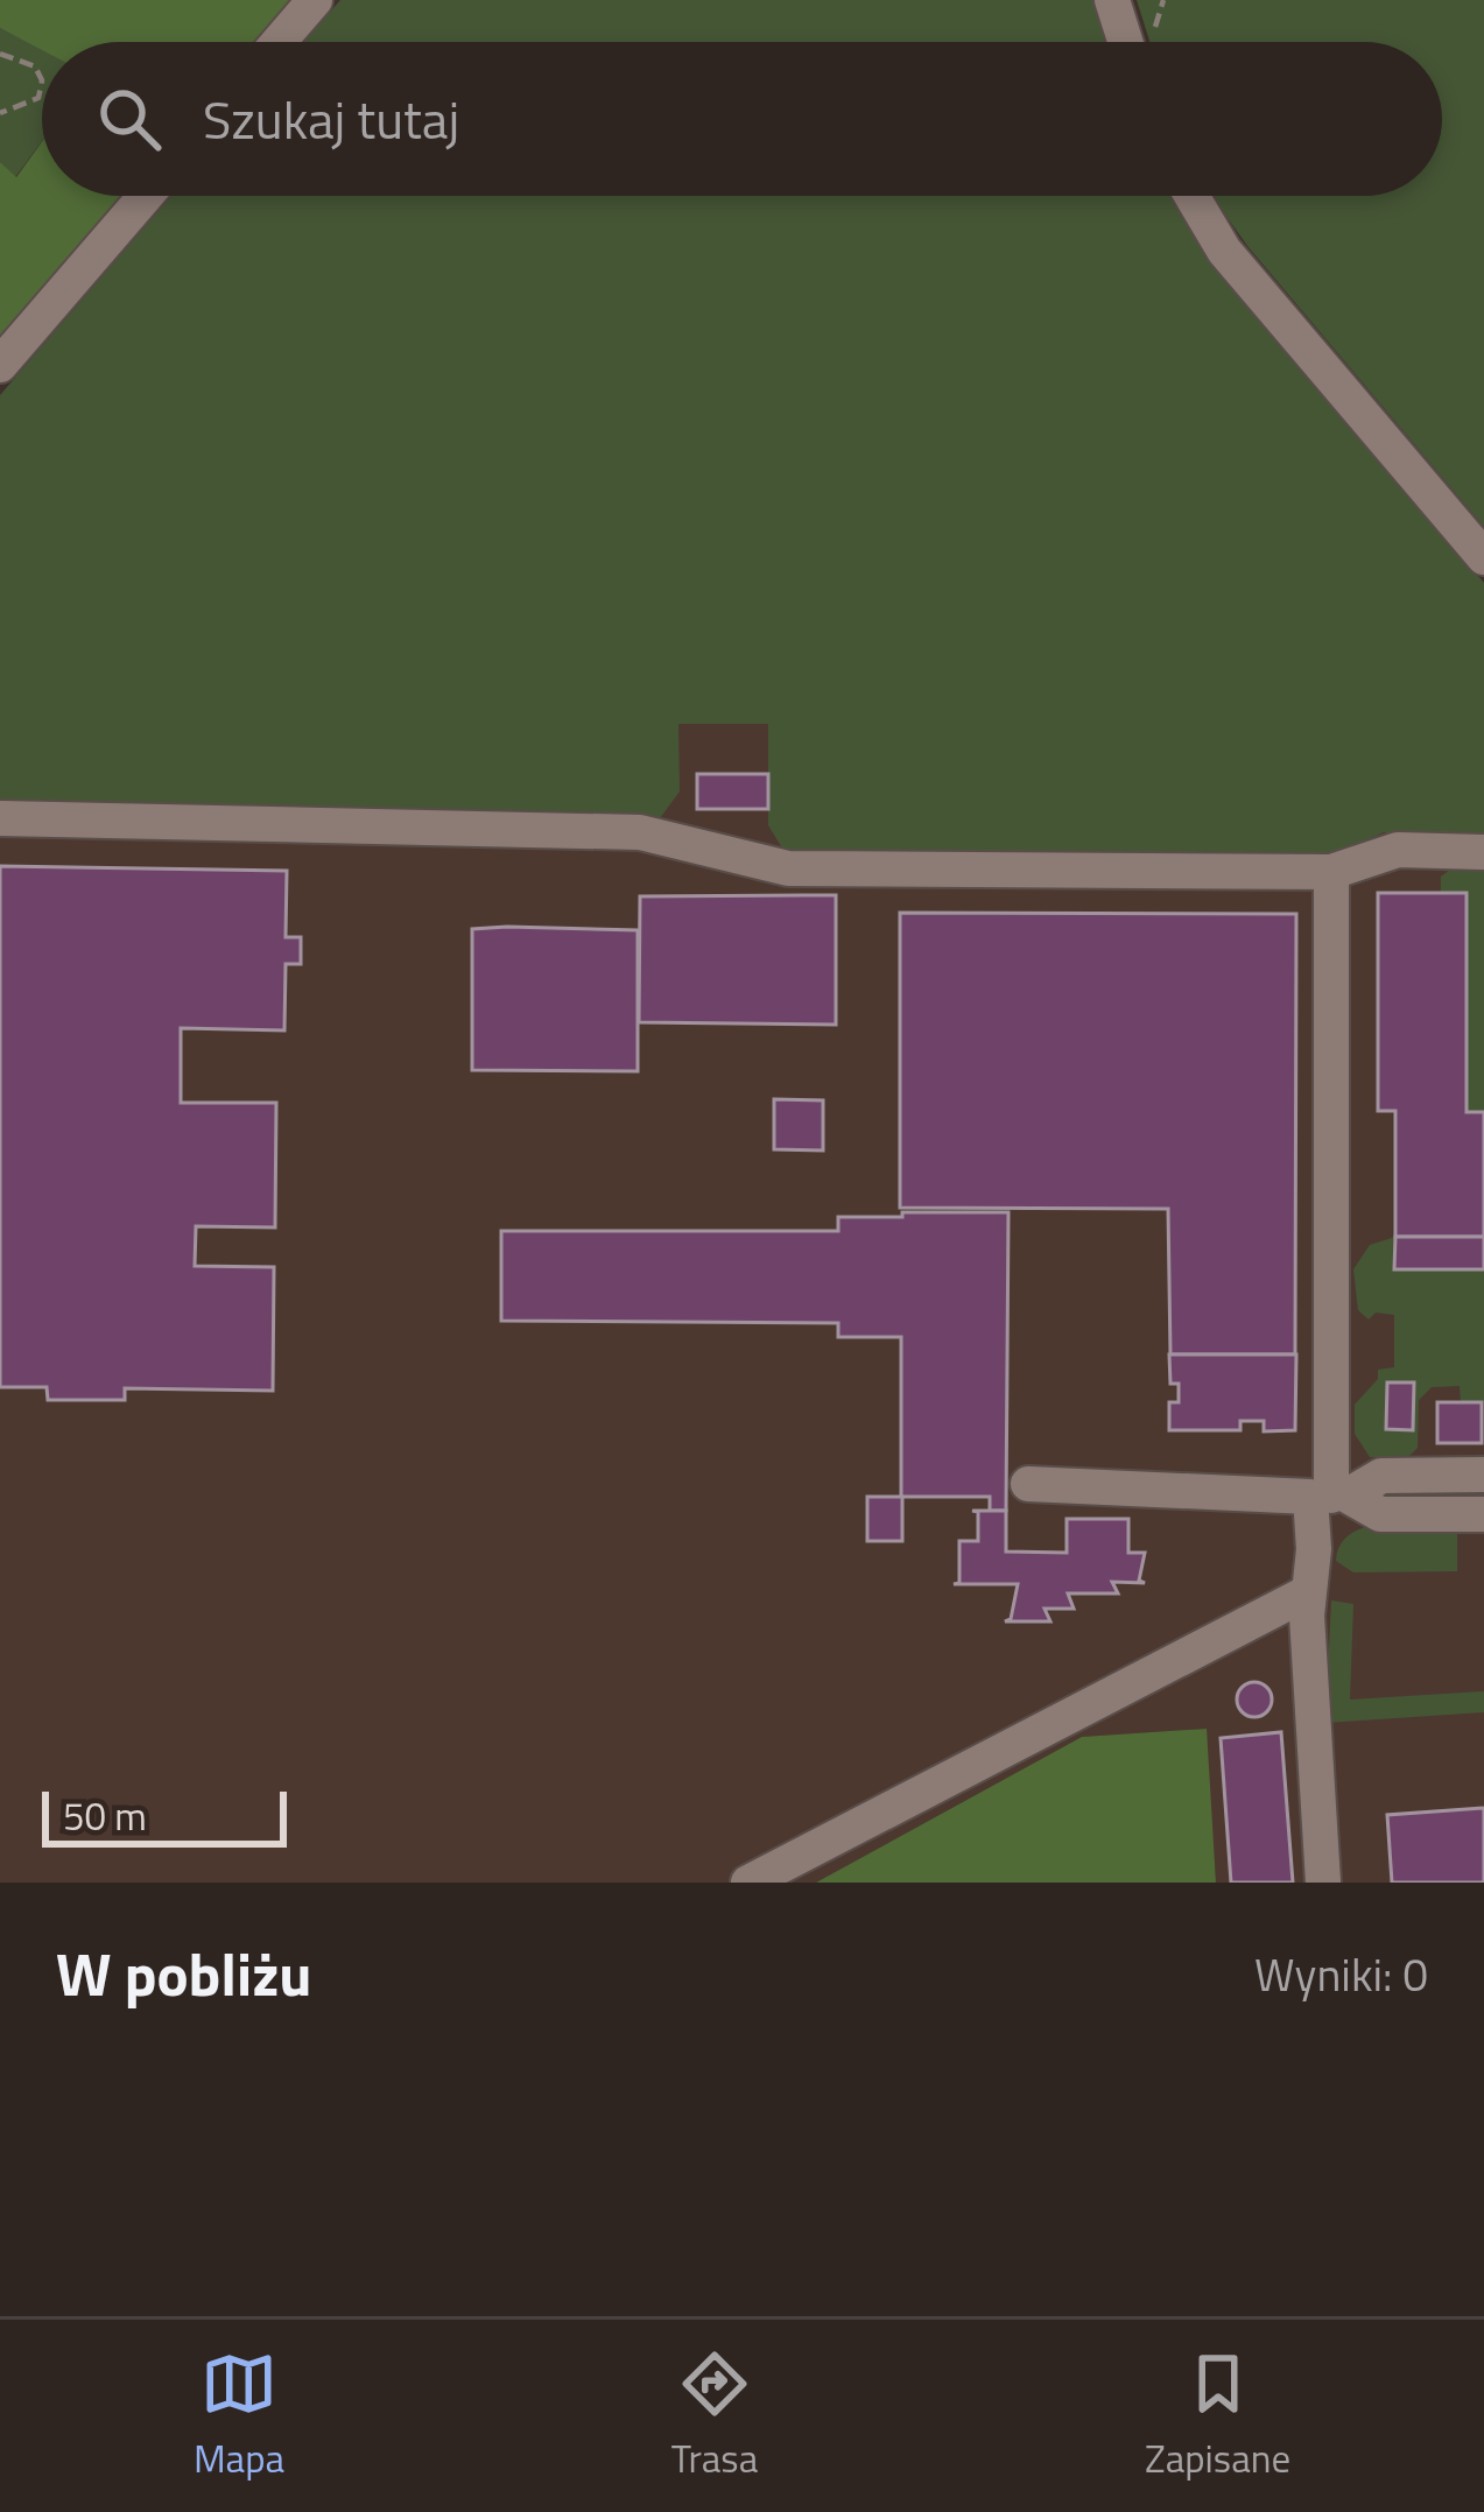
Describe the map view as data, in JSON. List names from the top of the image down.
{
  "scale_bar": "50 m",
  "page": {
    "search": "Szukaj tutaj",
    "scale": "50 m",
    "heading": ["W pobliżu", "Wyniki: 0"],
    "nav": ["Mapa", "Trasa", "Zapisane"]
  }
}
